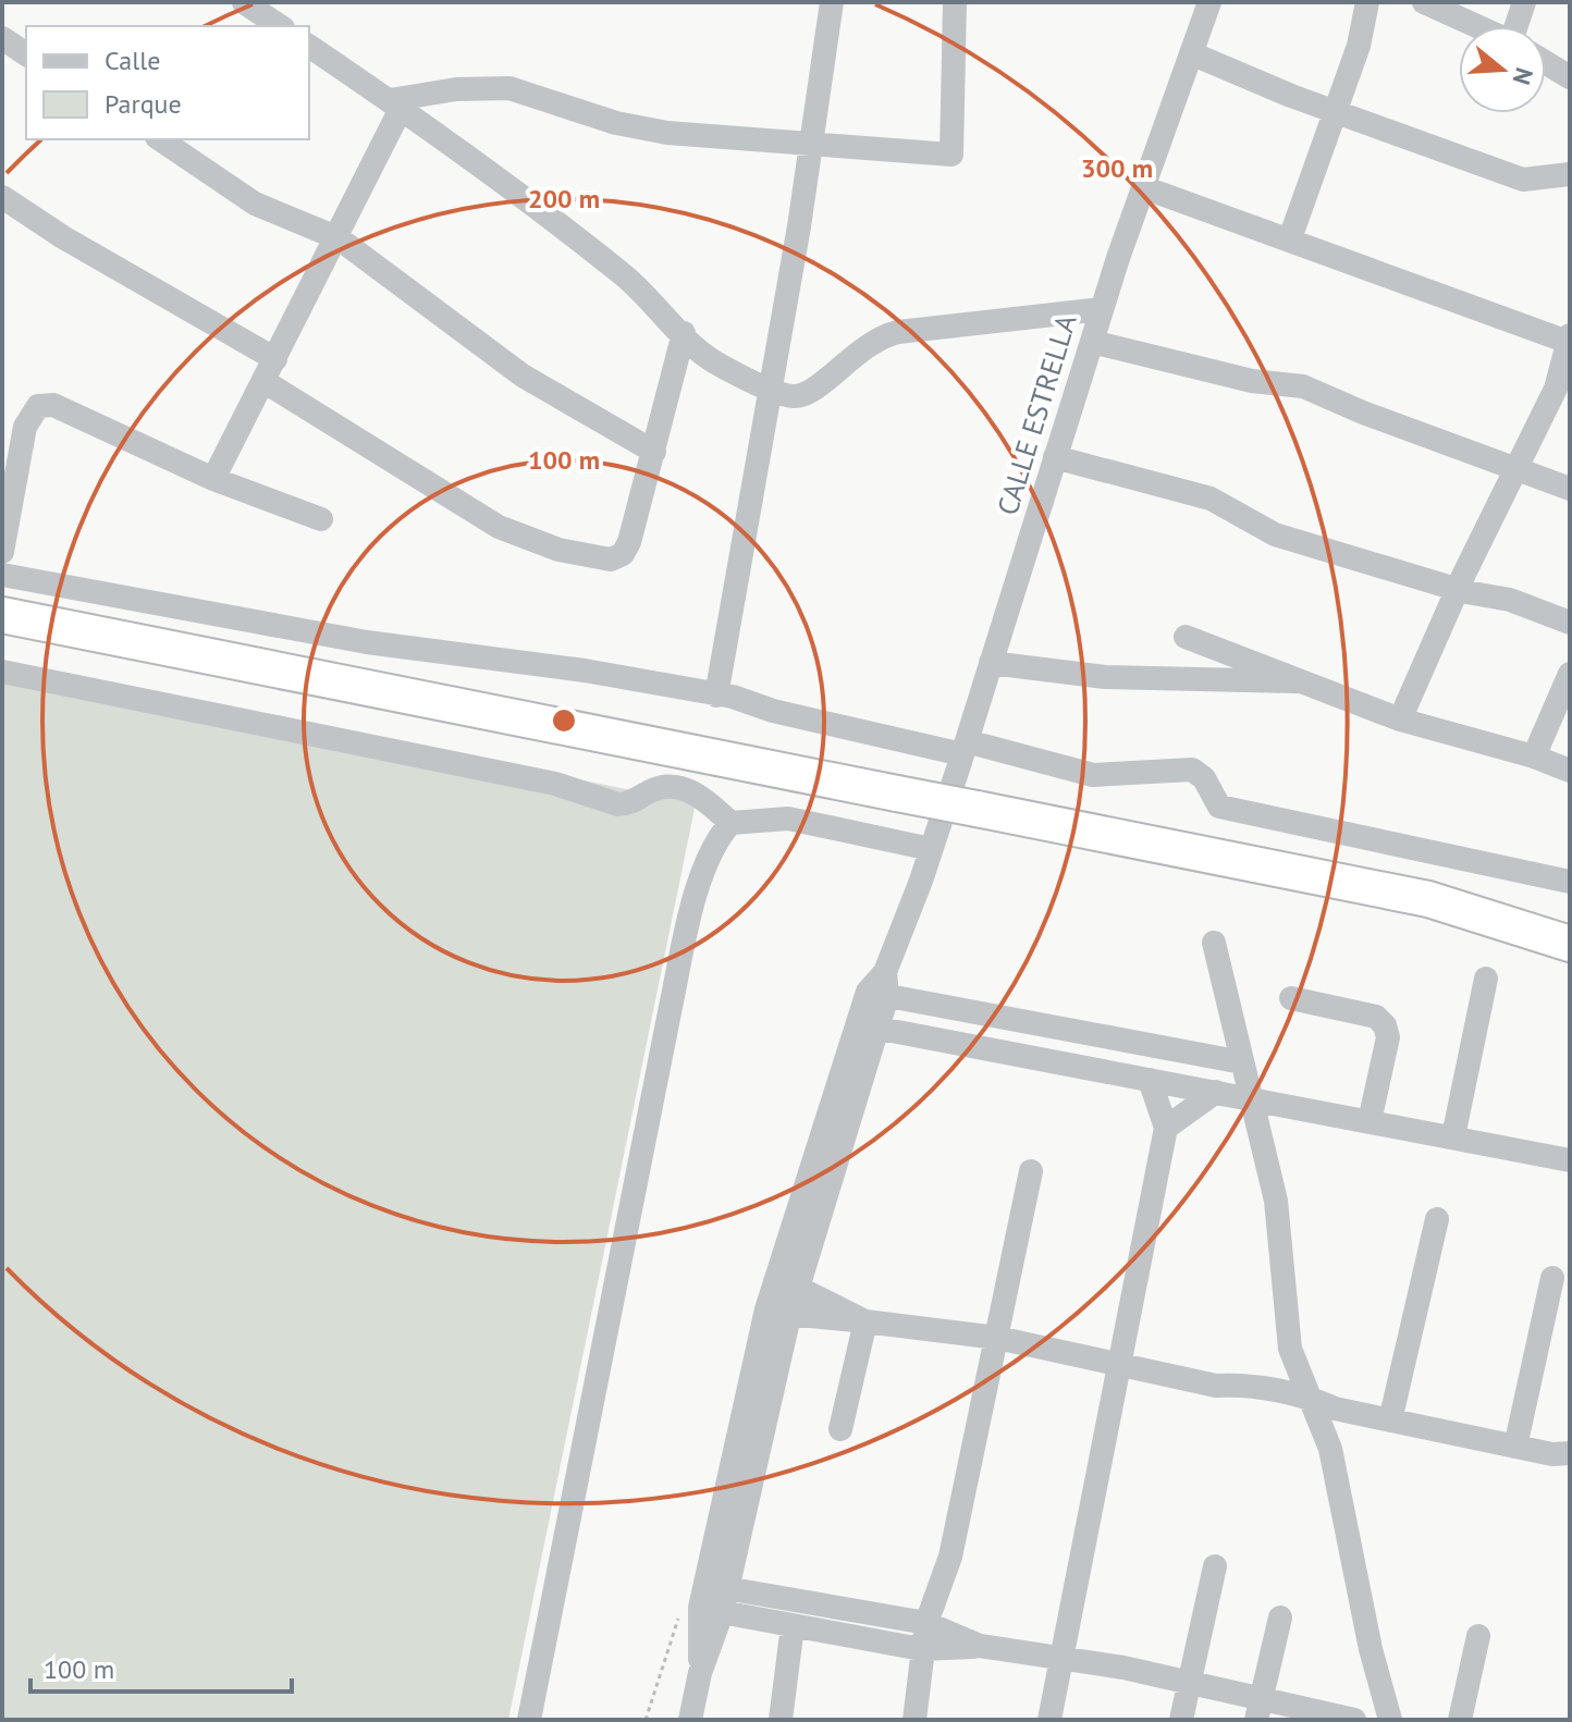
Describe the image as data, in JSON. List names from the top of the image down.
{
  "streets": {
    "street": ["CALLE ESTRELLA"]
  },
  "legend": ["Calle", "Parque"],
  "scale_bar": "100 m",
  "north": "right",
  "rings": ["300 m", "200 m", "100 m"]
}
